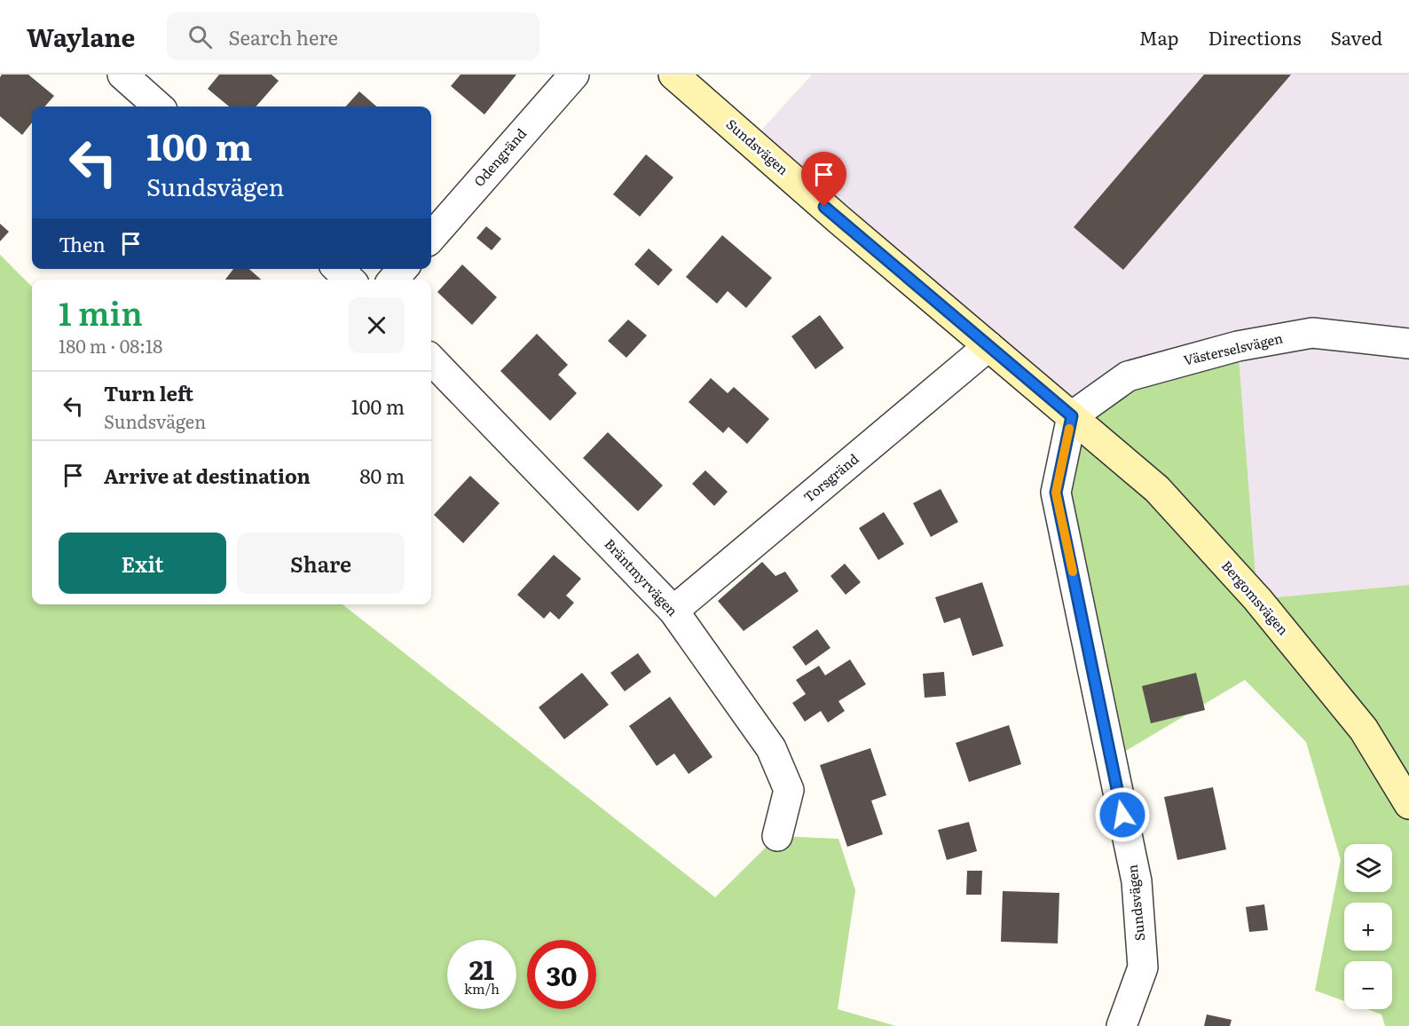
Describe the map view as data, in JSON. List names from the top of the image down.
{
  "streets": {
    "street": [
      "Sundsvägen",
      "Odengränd",
      "Västerselsvägen",
      "Torsgränd",
      "Bräntmyrvägen",
      "Bergomsvägen"
    ]
  },
  "crossings": [
    ["Sundsvägen", "Västerselsvägen"],
    ["Sundsvägen", "Torsgränd"],
    ["Sundsvägen", "Bergomsvägen"],
    ["Västerselsvägen", "Bergomsvägen"],
    ["Torsgränd", "Bräntmyrvägen"]
  ],
  "page": {
    "header": "Waylane",
    "search": "Search here",
    "nav": ["Map", "Directions", "Saved"],
    "turn": ["100 m", "Sundsvägen"],
    "then": "Then",
    "heading": ["1 min", "180 m · 08:18"],
    "list": [
      {
        "name": "Turn left",
        "note": "Sundsvägen",
        "value": "100 m"
      },
      {
        "name": "Arrive at destination",
        "value": "80 m"
      }
    ],
    "buttons": ["Exit", "Share"],
    "map_buttons": ["+", "−"],
    "speed": "21 km/h",
    "limit": "30"
  }
}
